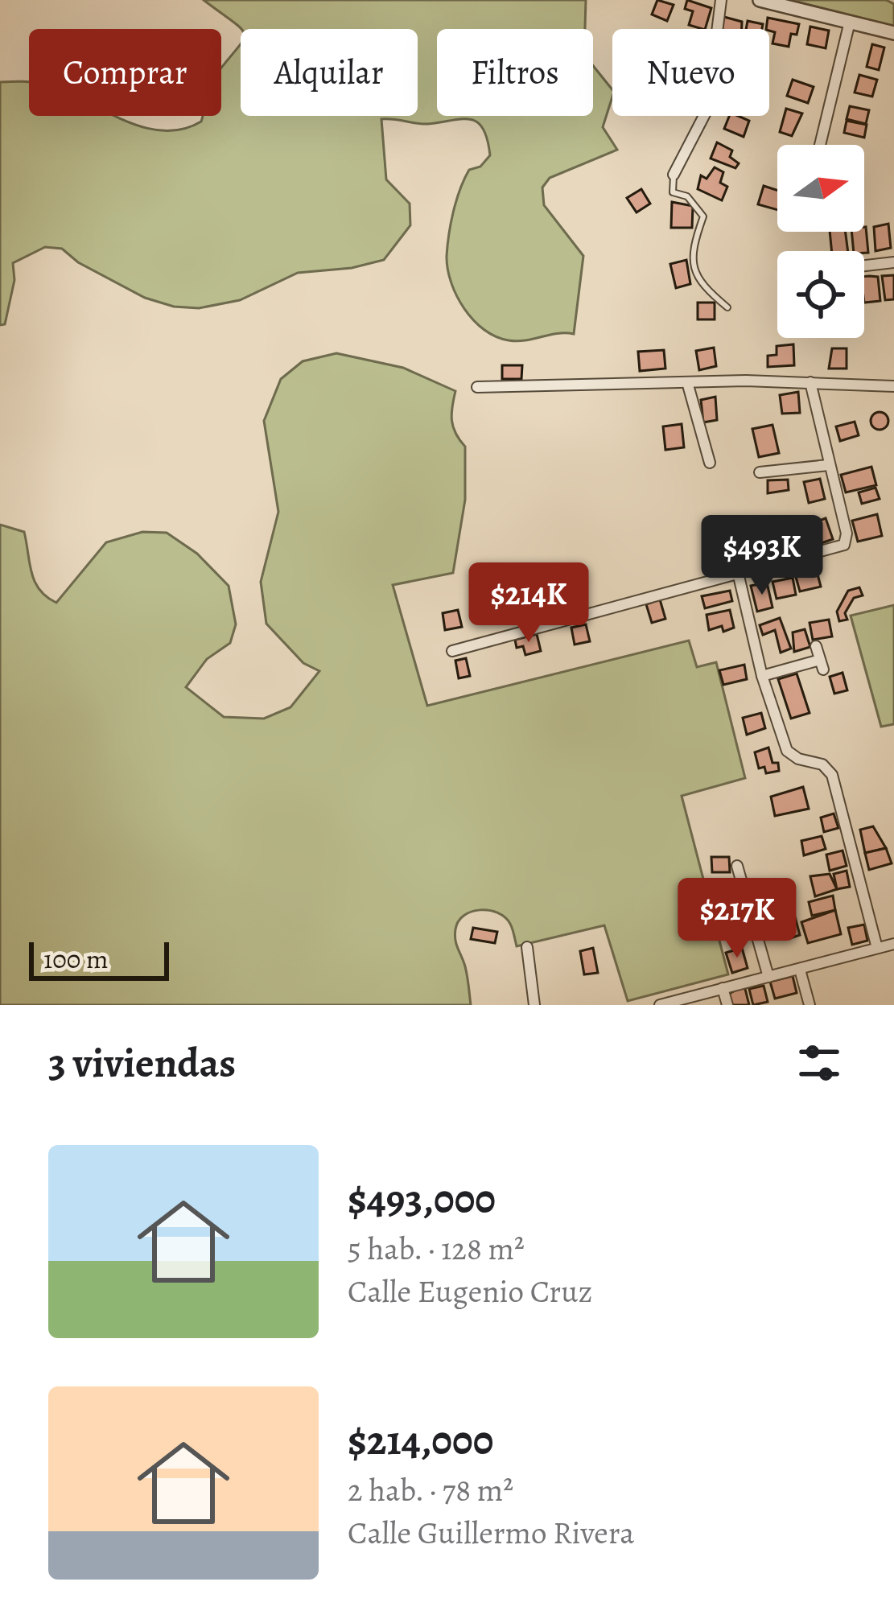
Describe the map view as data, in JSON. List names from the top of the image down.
{
  "scale_bar": "100 m",
  "north": "right",
  "page": {
    "chip": [
      "Comprar",
      "Alquilar",
      "Filtros",
      "Nuevo"
    ],
    "price": ["$493K", "$214K", "$217K"],
    "scale": "100 m",
    "heading": "3 viviendas",
    "list": [
      {
        "name": "$493,000",
        "note": "5 hab. · 128 m² · Calle Eugenio Cruz"
      },
      {
        "name": "$214,000",
        "note": "2 hab. · 78 m² · Calle Guillermo Rivera"
      }
    ]
  }
}
